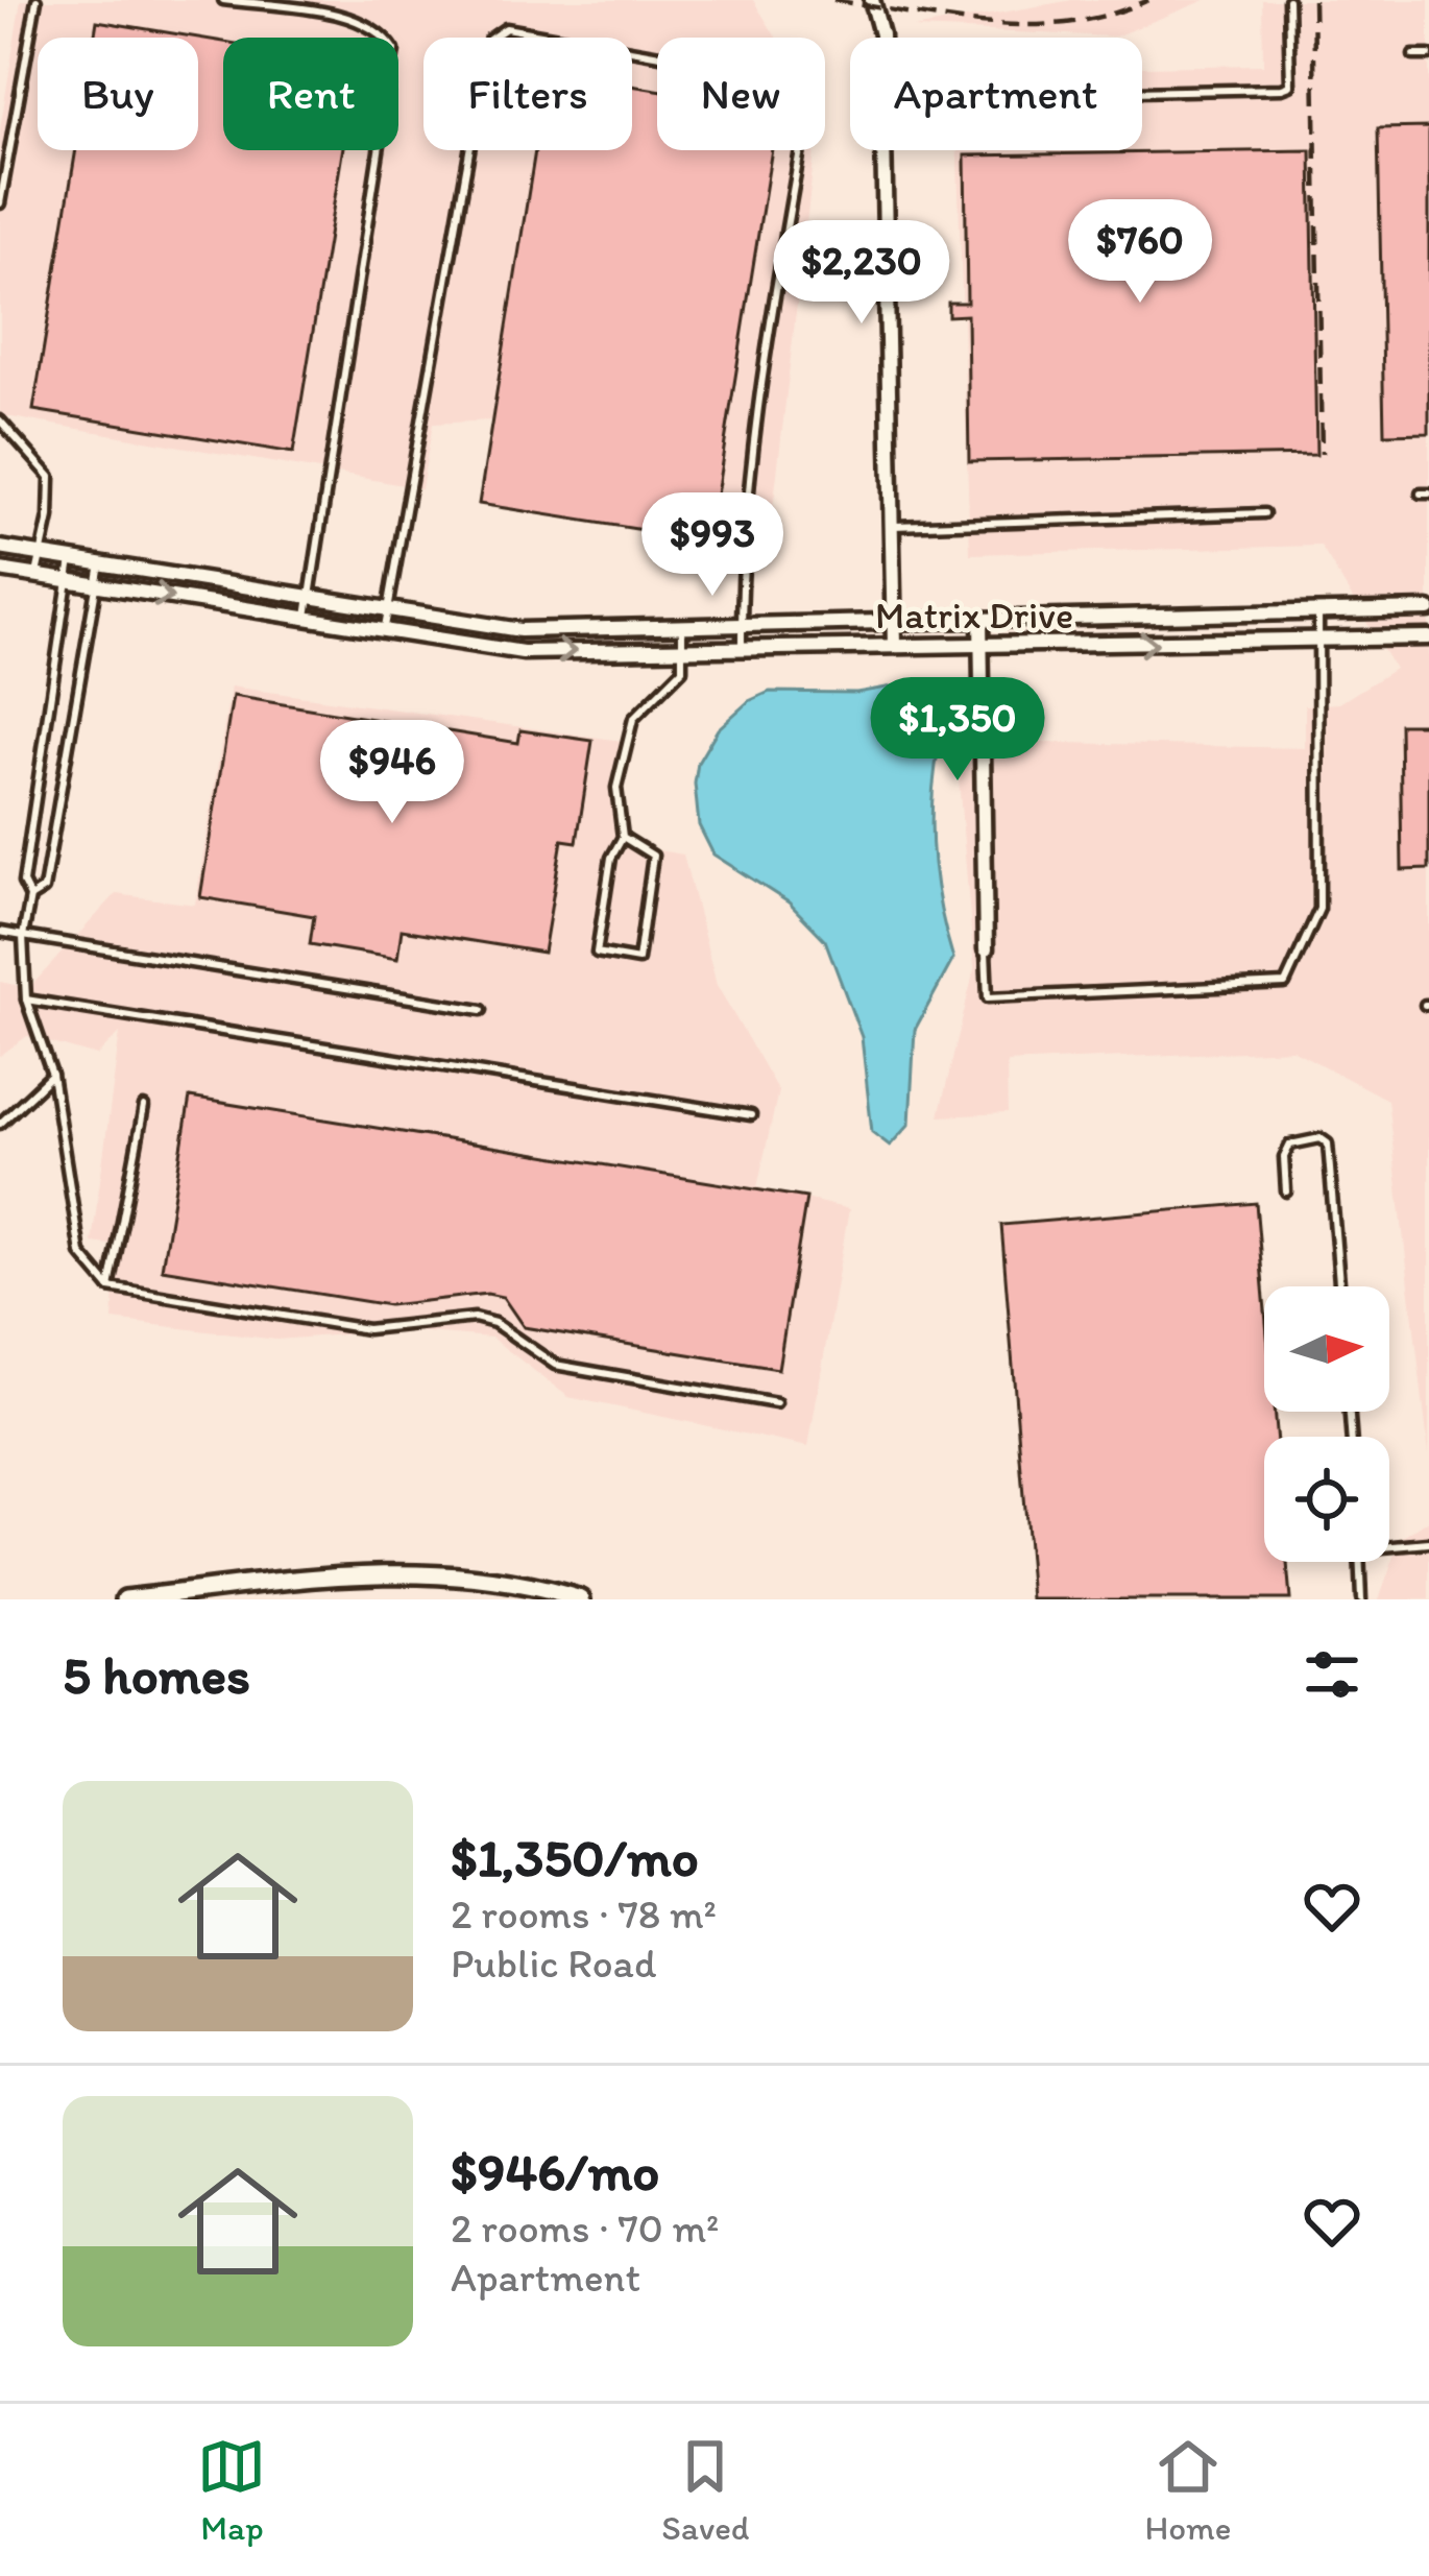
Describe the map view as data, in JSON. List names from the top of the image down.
{
  "streets": {
    "street": ["Matrix Drive"]
  },
  "north": "right",
  "page": {
    "chip": [
      "Buy",
      "Rent",
      "Filters",
      "New",
      "Apartment"
    ],
    "price": [
      "$760",
      "$2,230",
      "$993",
      "$1,350",
      "$946"
    ],
    "heading": "5 homes",
    "list": [
      {
        "name": "$1,350/mo",
        "note": "2 rooms · 78 m² · Public Road"
      },
      {
        "name": "$946/mo",
        "note": "2 rooms · 70 m² · Apartment"
      }
    ],
    "tabs": ["Map", "Saved", "Home"]
  }
}
